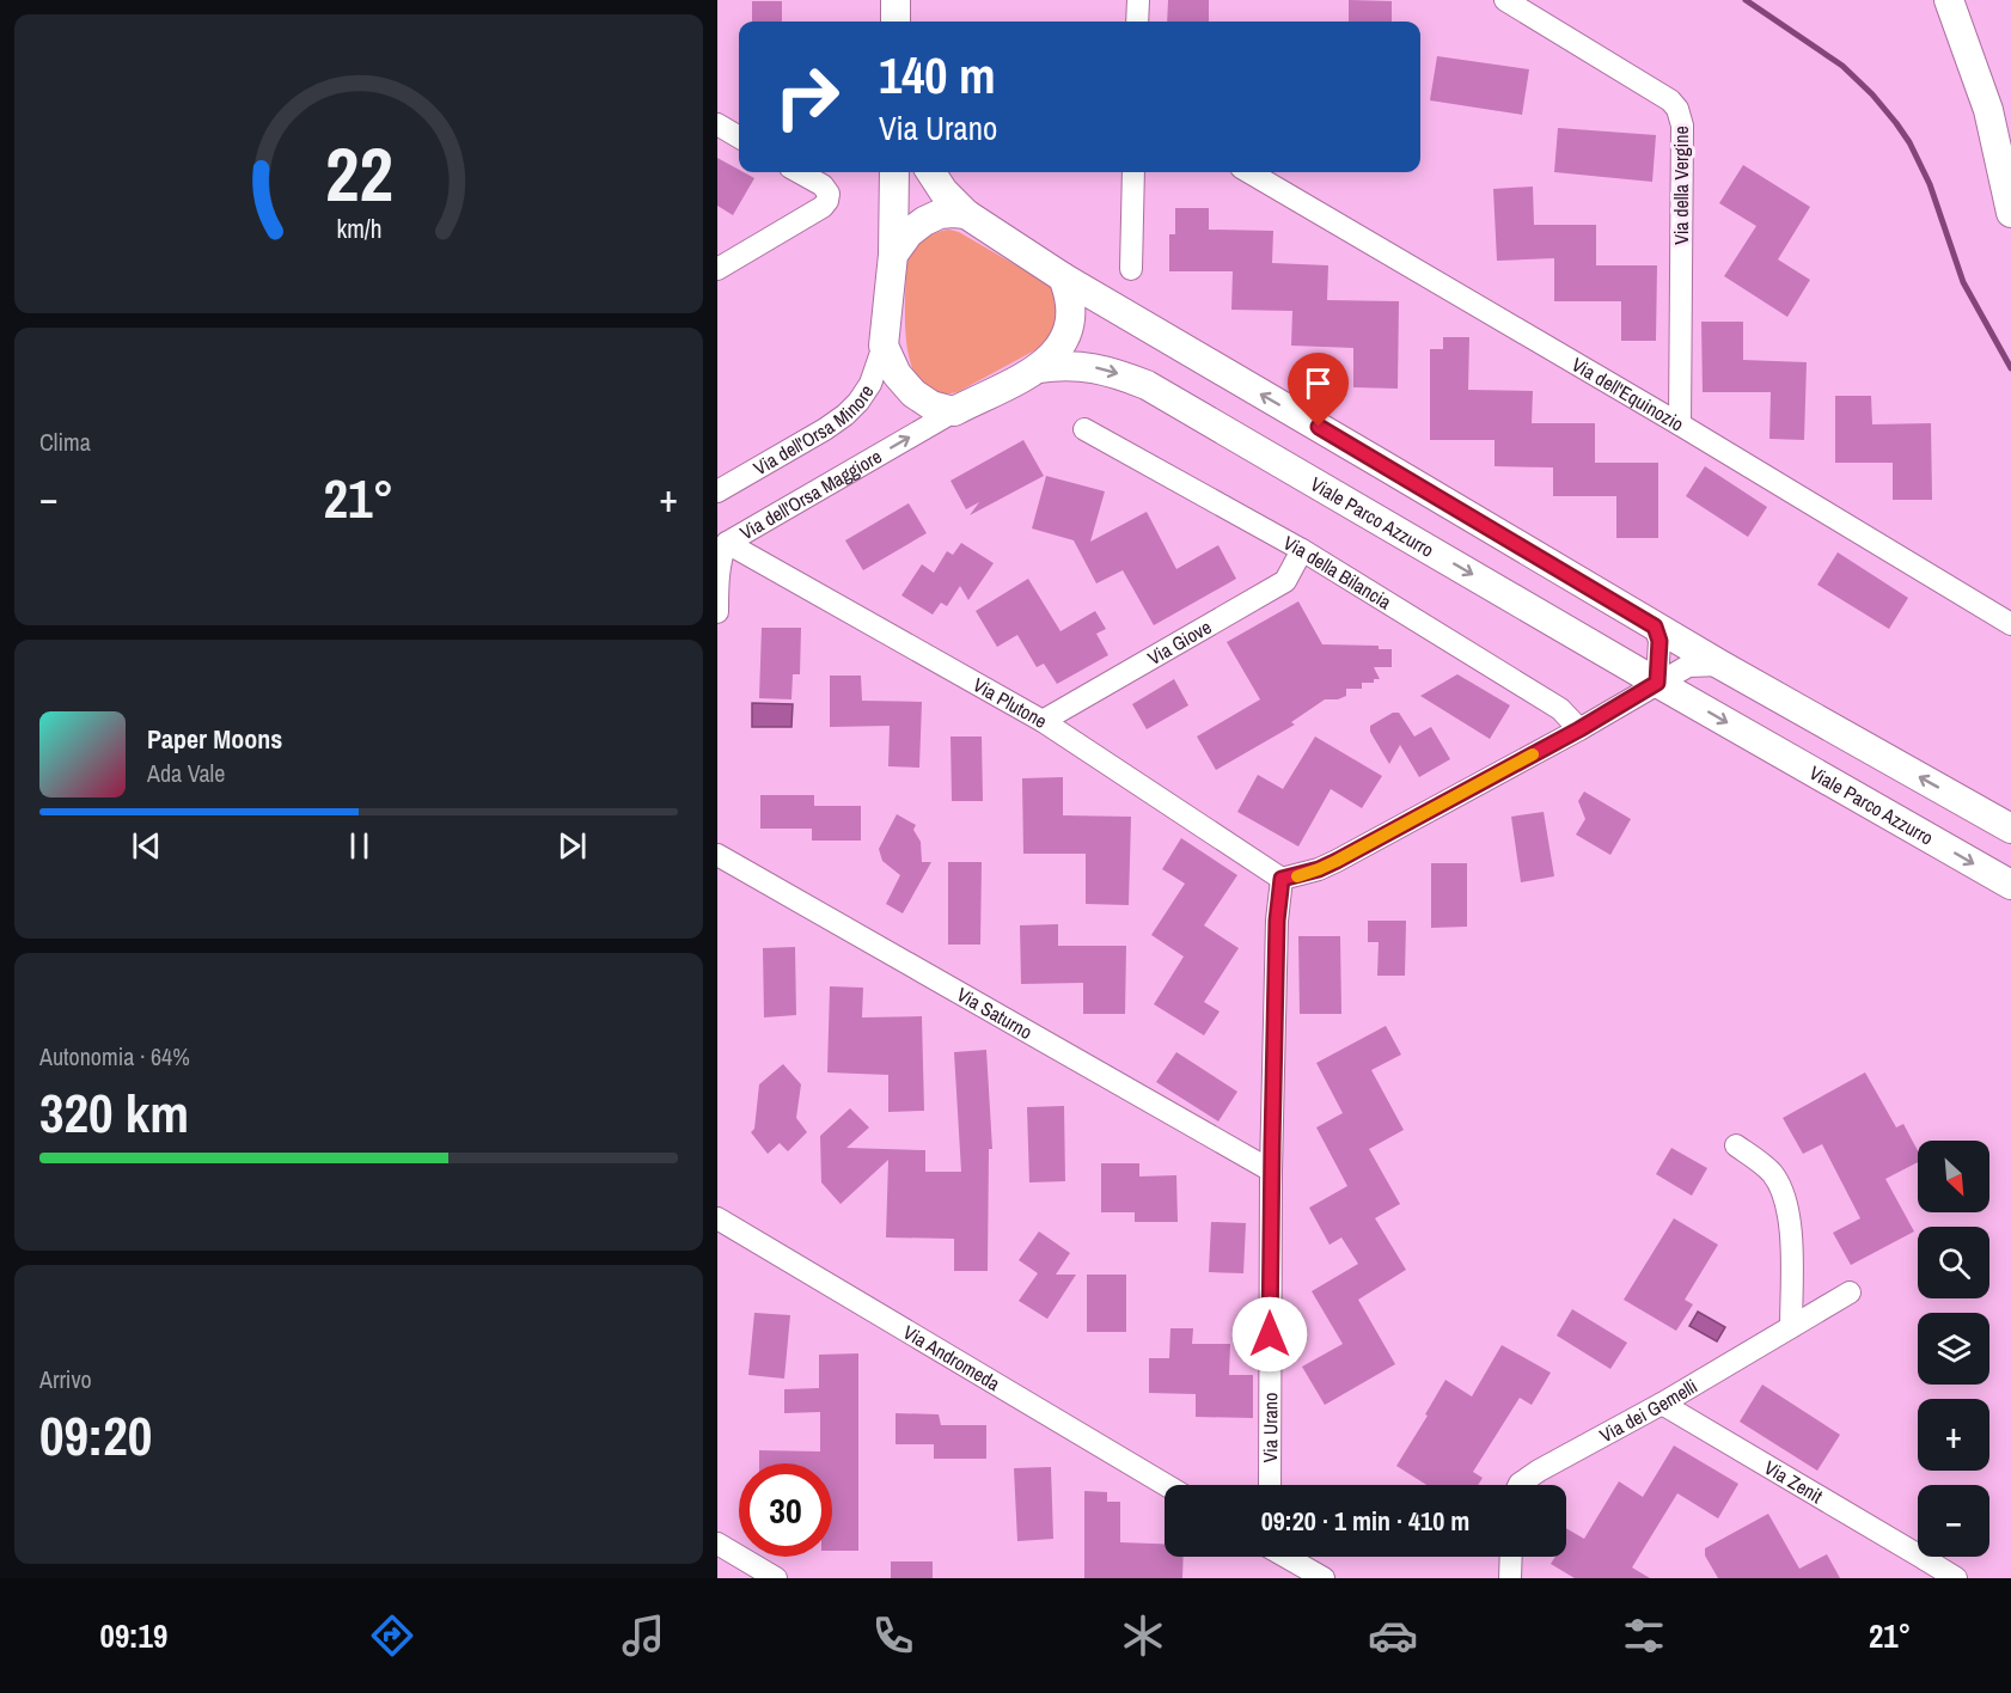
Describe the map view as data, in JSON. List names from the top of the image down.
{
  "streets": {
    "street": [
      "Via della Vergine",
      "Via dell'Equinozio",
      "Via dell'Orsa Minore",
      "Via dell'Orsa Maggiore",
      "Viale Parco Azzurro",
      "Via della Bilancia",
      "Via Giove",
      "Via Plutone",
      "Via Saturno",
      "Via Andromeda",
      "Via dei Gemelli",
      "Via Urano",
      "Via Zenit"
    ]
  },
  "crossings": [
    ["Via della Vergine", "Via dell'Equinozio"],
    ["Via dell'Orsa Minore", "Via dell'Orsa Maggiore"],
    ["Via dell'Orsa Minore", "Viale Parco Azzurro"],
    ["Via dell'Orsa Maggiore", "Viale Parco Azzurro"],
    ["Via dell'Orsa Maggiore", "Via Plutone"],
    ["Via della Bilancia", "Via Giove"],
    ["Via Giove", "Via Plutone"],
    ["Via Plutone", "Via Urano"],
    ["Via Saturno", "Via Urano"],
    ["Via dei Gemelli", "Via Zenit"]
  ],
  "one_way": ["Via dell'Orsa Maggiore"],
  "north": "bottom right",
  "page": {
    "turn": ["140 m", "Via Urano"],
    "tile": [
      "Clima",
      ["Autonomia · 64%", "320 km"],
      ["Arrivo", "09:20"]
    ],
    "heat": ["−", "21°", "+"],
    "song": ["Paper Moons", "Ada Vale"],
    "map_buttons": ["+", "−"],
    "limit": "30",
    "trip": "09:20 · 1 min · 410 m",
    "tabs": ["09:19", "21°"],
    "gauge": ["22", "km/h"]
  }
}
